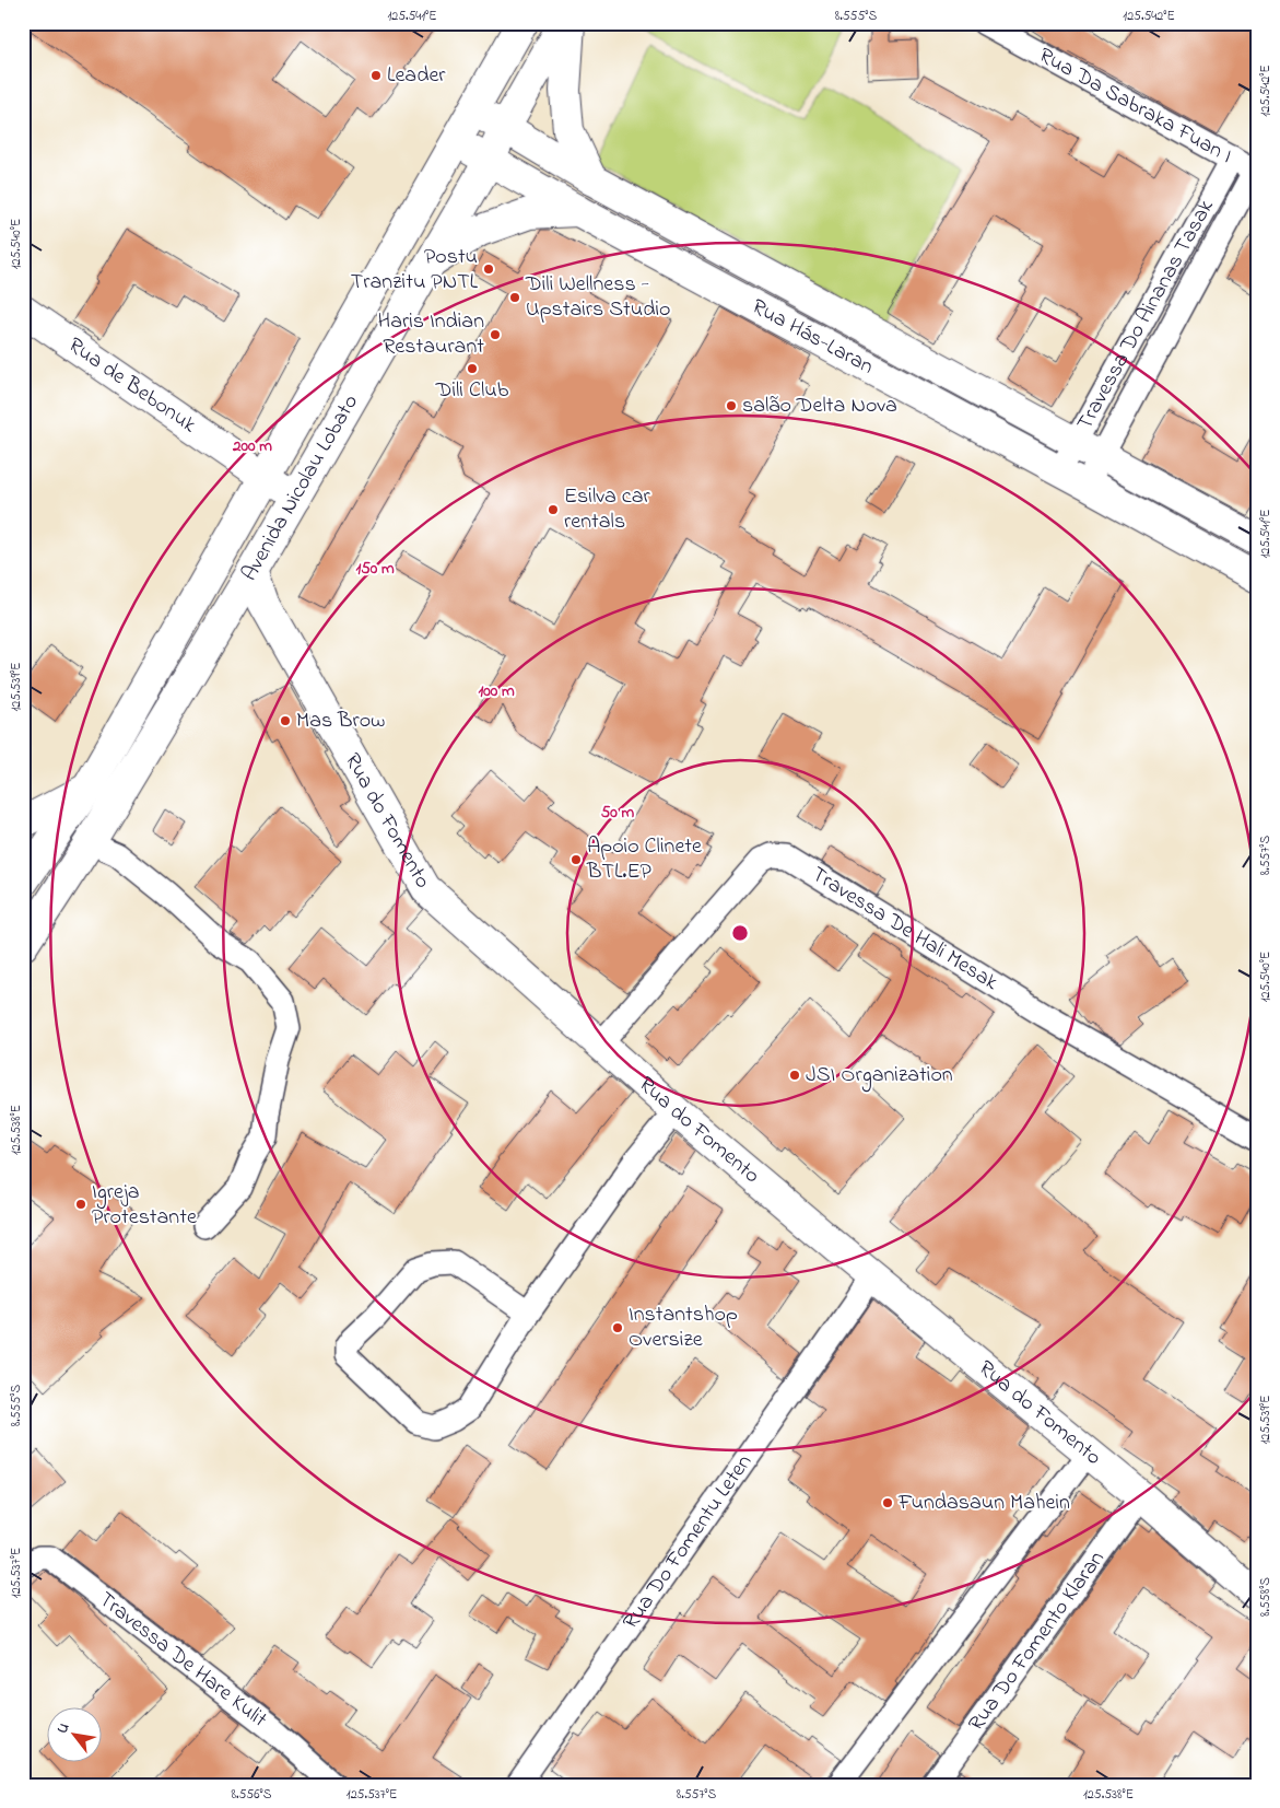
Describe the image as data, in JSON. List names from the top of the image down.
{
  "streets": {
    "main road": [
      "Rua Hás-Laran",
      "Rua de Bebonuk",
      "Avenida Nicolau Lobato",
      "Rua do Fomento"
    ],
    "street": [
      "Rua Da Sabraka Fuan I",
      "Travessa Do Ainanas Tasak",
      "Travessa De Hali Mesak",
      "Rua Do Fomentu Leten",
      "Rua Do Fomento Klaran",
      "Travessa De Hare Kulit"
    ]
  },
  "crossings": [
    ["Rua Da Sabraka Fuan I", "Travessa Do Ainanas Tasak"],
    ["Travessa Do Ainanas Tasak", "Rua Hás-Laran"],
    ["Rua Hás-Laran", "Avenida Nicolau Lobato"],
    ["Rua de Bebonuk", "Avenida Nicolau Lobato"],
    ["Avenida Nicolau Lobato", "Rua do Fomento"],
    ["Rua do Fomento", "Travessa De Hali Mesak"],
    ["Rua do Fomento", "Rua Do Fomentu Leten"],
    ["Rua do Fomento", "Rua Do Fomento Klaran"]
  ],
  "places": [
    "Leader",
    "Postu Tranzitu PNTL",
    "Dili Wellness - Upstairs Studio",
    "Haris Indian Restaurant",
    "Dili Club",
    "salão Delta Nova",
    "Esilva car rentals",
    "Mas Brow",
    "Apoio Clinete BTL.EP",
    "JSI Organization",
    "Igreja Protestante",
    "Instantshop Oversize",
    "Fundasaun Mahein"
  ],
  "north": "top left",
  "coordinates": [
    "125.541°E",
    "8.555°S",
    "125.542°E",
    "125.540°E",
    "125.539°E",
    "8.557°S",
    "125.538°E",
    "125.537°E",
    "8.558°S",
    "8.556°S"
  ],
  "rings": [
    "200 m",
    "150 m",
    "100 m",
    "50 m"
  ]
}
